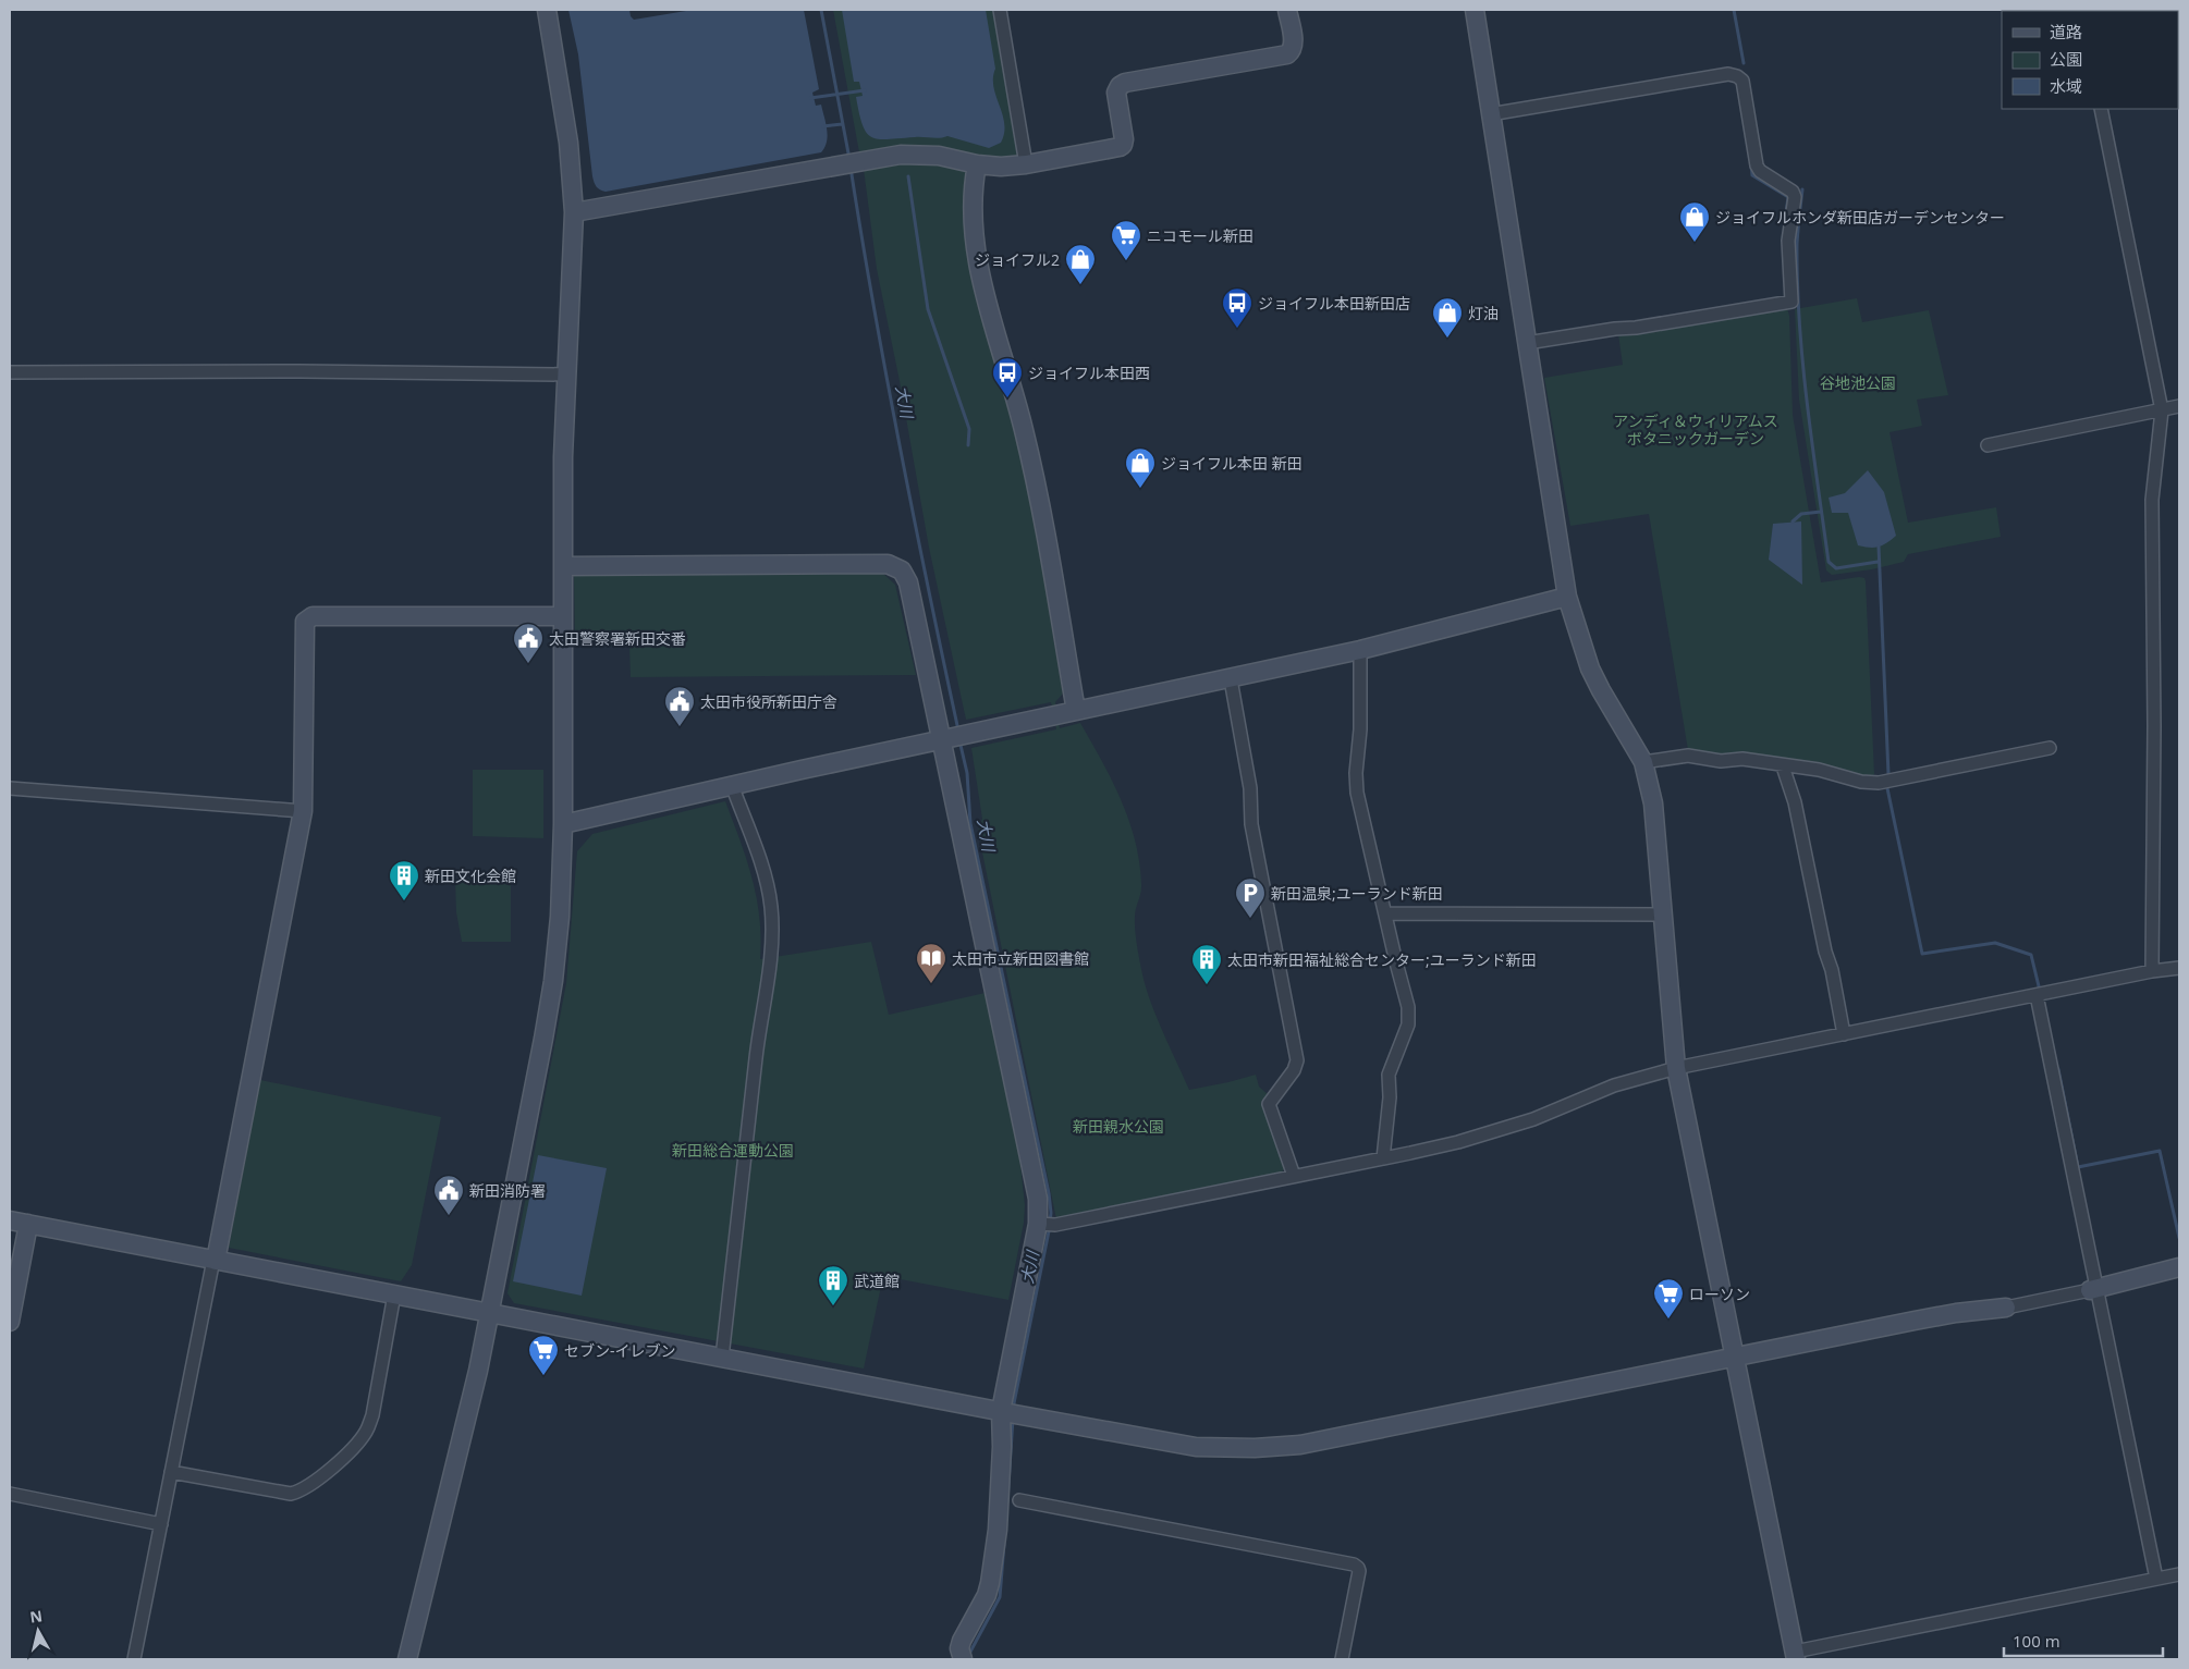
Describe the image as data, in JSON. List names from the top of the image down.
{
  "water": ["大川"],
  "parks": [
    "谷地池公園",
    "アンディ＆ウィリアムス ボタニックガーデン",
    "新田親水公園",
    "新田総合運動公園"
  ],
  "places": {
    "shop": [
      "ジョイフルホンダ新田店ガーデンセンター",
      "ジョイフル2",
      "灯油",
      "ジョイフル本田 新田"
    ],
    "supermarket": ["ニコモール新田", "ローソン", "セブン-イレブン"],
    "bus stop": ["ジョイフル本田新田店", "ジョイフル本田西"],
    "public building": ["太田警察署新田交番", "太田市役所新田庁舎", "新田消防署"],
    "building": ["新田文化会館", "太田市新田福祉総合センター;ユーランド新田", "武道館"],
    "parking": ["新田温泉;ユーランド新田"],
    "library": ["太田市立新田図書館"]
  },
  "legend": ["道路", "公園", "水域"],
  "scale_bar": "100 m",
  "north": "top"
}
